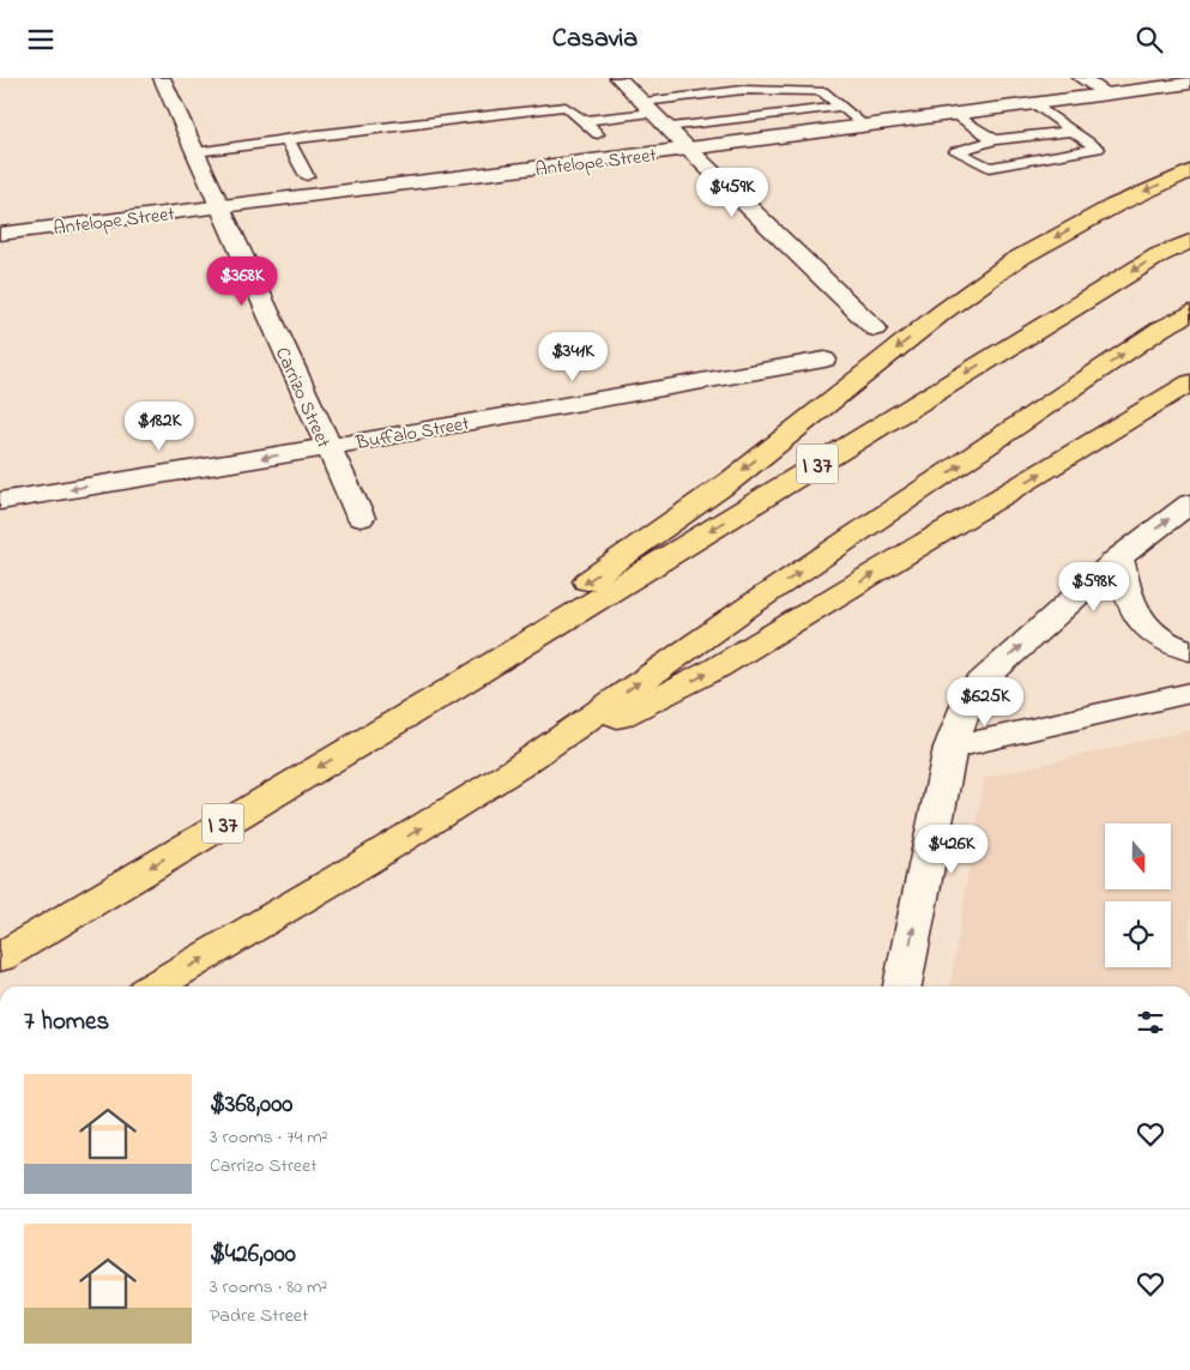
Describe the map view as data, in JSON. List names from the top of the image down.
{
  "streets": {
    "highway": ["I 37"],
    "street": ["Antelope Street", "Carrizo Street", "Buffalo Street"]
  },
  "crossings": [
    ["Antelope Street", "Carrizo Street"],
    ["Carrizo Street", "Buffalo Street"]
  ],
  "one_way": ["Buffalo Street"],
  "north": "bottom",
  "page": {
    "header": "Casavia",
    "price": [
      "$459K",
      "$368K",
      "$341K",
      "$182K",
      "$598K",
      "$625K",
      "$426K"
    ],
    "heading": "7 homes",
    "list": [
      {
        "name": "$368,000",
        "note": "3 rooms · 74 m² · Carrizo Street"
      },
      {
        "name": "$426,000",
        "note": "3 rooms · 80 m² · Padre Street"
      }
    ]
  }
}
